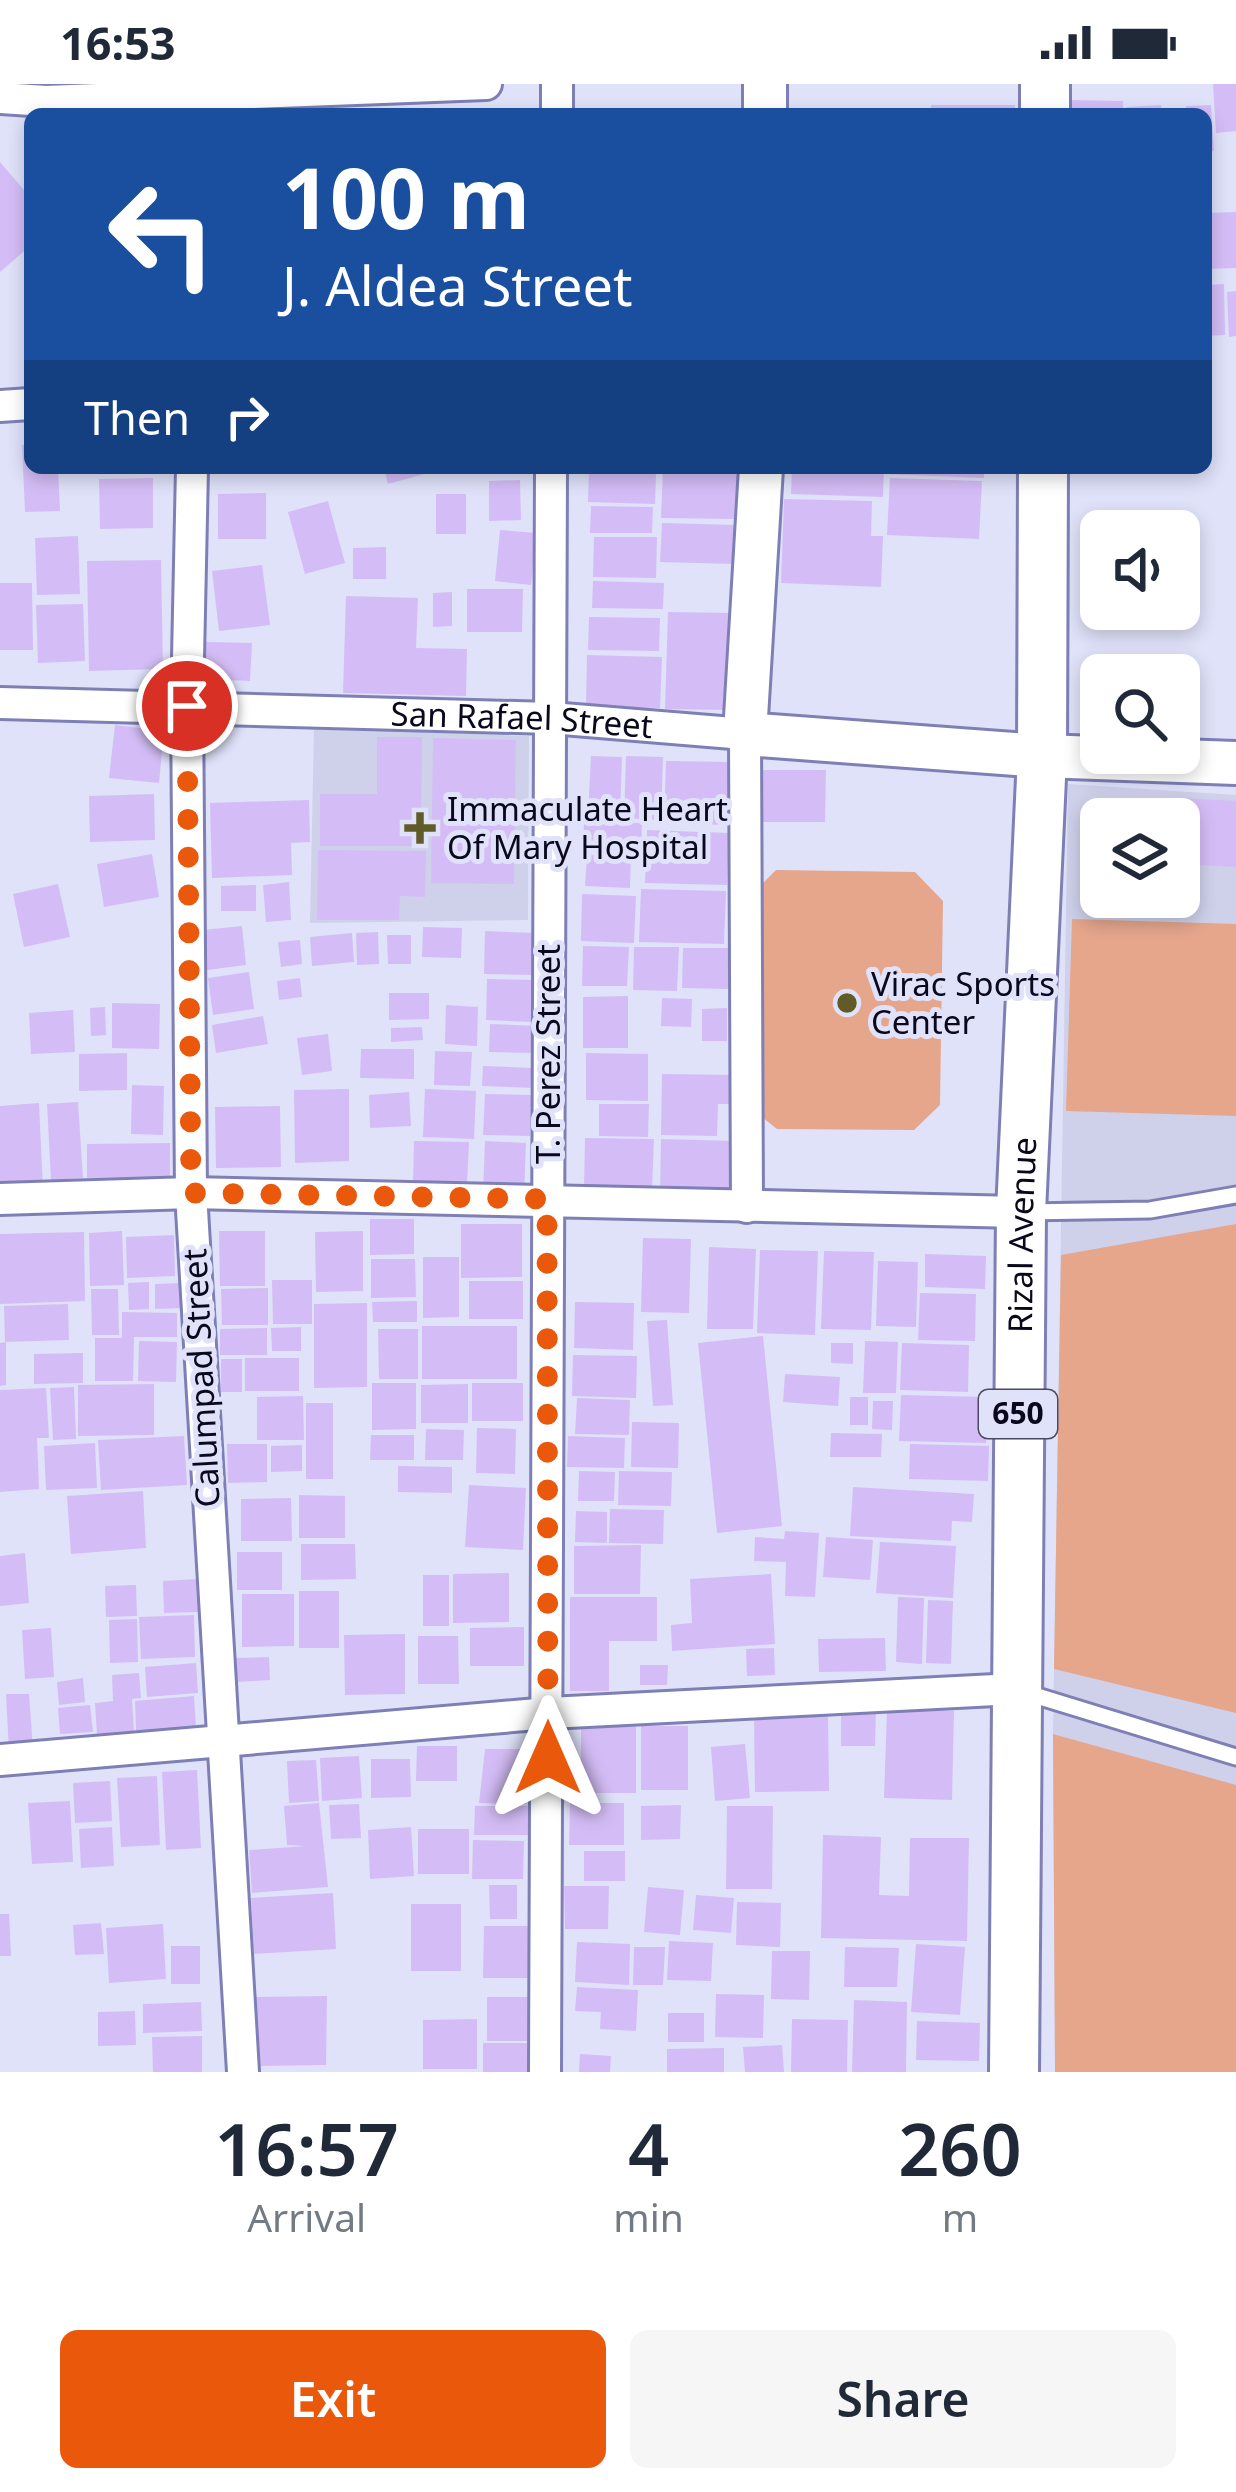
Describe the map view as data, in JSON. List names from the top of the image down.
{
  "streets": {
    "main road": ["San Rafael Street", "Rizal Avenue", "650"],
    "street": ["T. Perez Street", "Calumpad Street"]
  },
  "crossings": [
    ["San Rafael Street", "T. Perez Street"],
    ["San Rafael Street", "Rizal Avenue"],
    ["San Rafael Street", "Calumpad Street"]
  ],
  "places": {
    "health": ["Immaculate Heart Of Mary Hospital"],
    "other": ["Virac Sports Center"]
  },
  "page": {
    "status": "16:53",
    "turn": ["100 m", "J. Aldea Street"],
    "then": "Then",
    "eta": [
      "16:57",
      "Arrival",
      "4",
      "min",
      "260",
      "m"
    ],
    "buttons": ["Exit", "Share"]
  }
}
